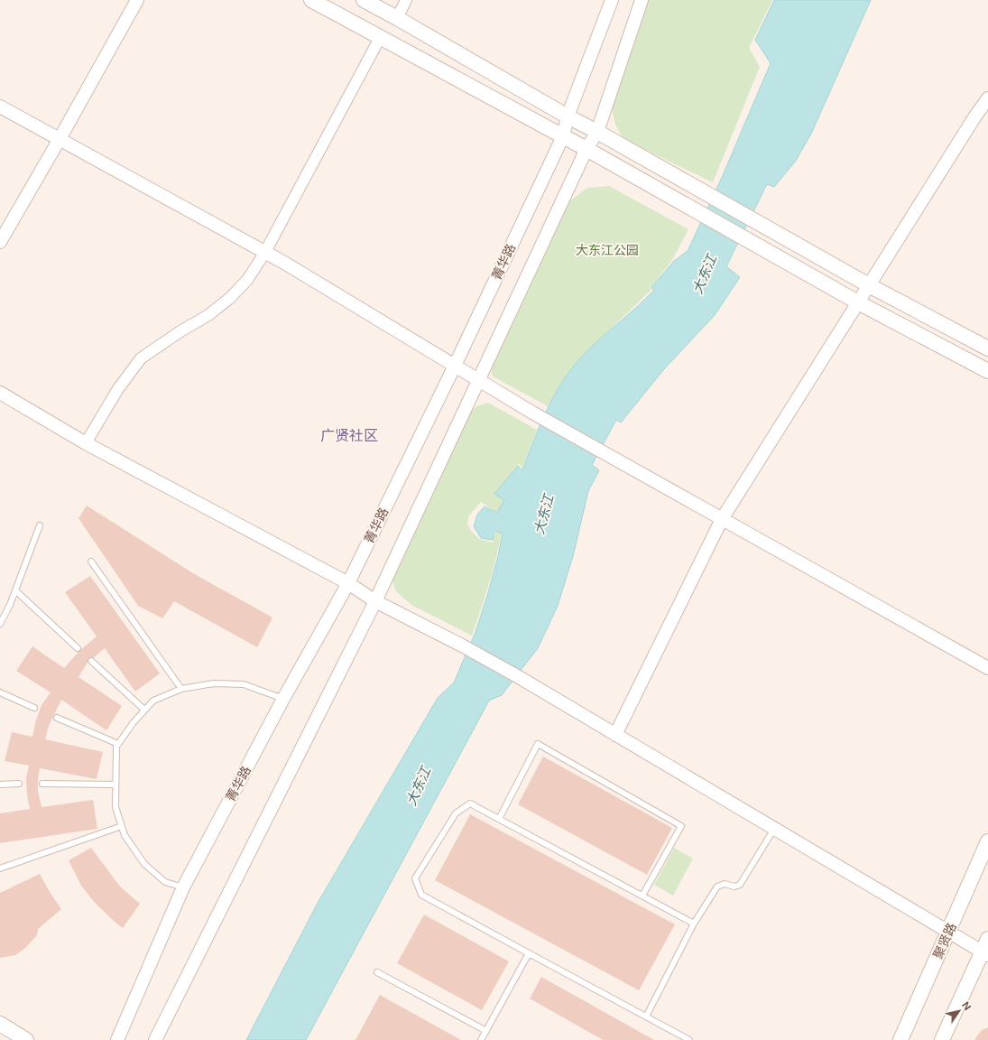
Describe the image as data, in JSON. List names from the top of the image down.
{
  "streets": {
    "main road": ["聚贤路"],
    "street": ["菁华路"]
  },
  "districts": ["广贤社区"],
  "water": ["大东江"],
  "parks": ["大东江公园"],
  "north": "top right"
}
